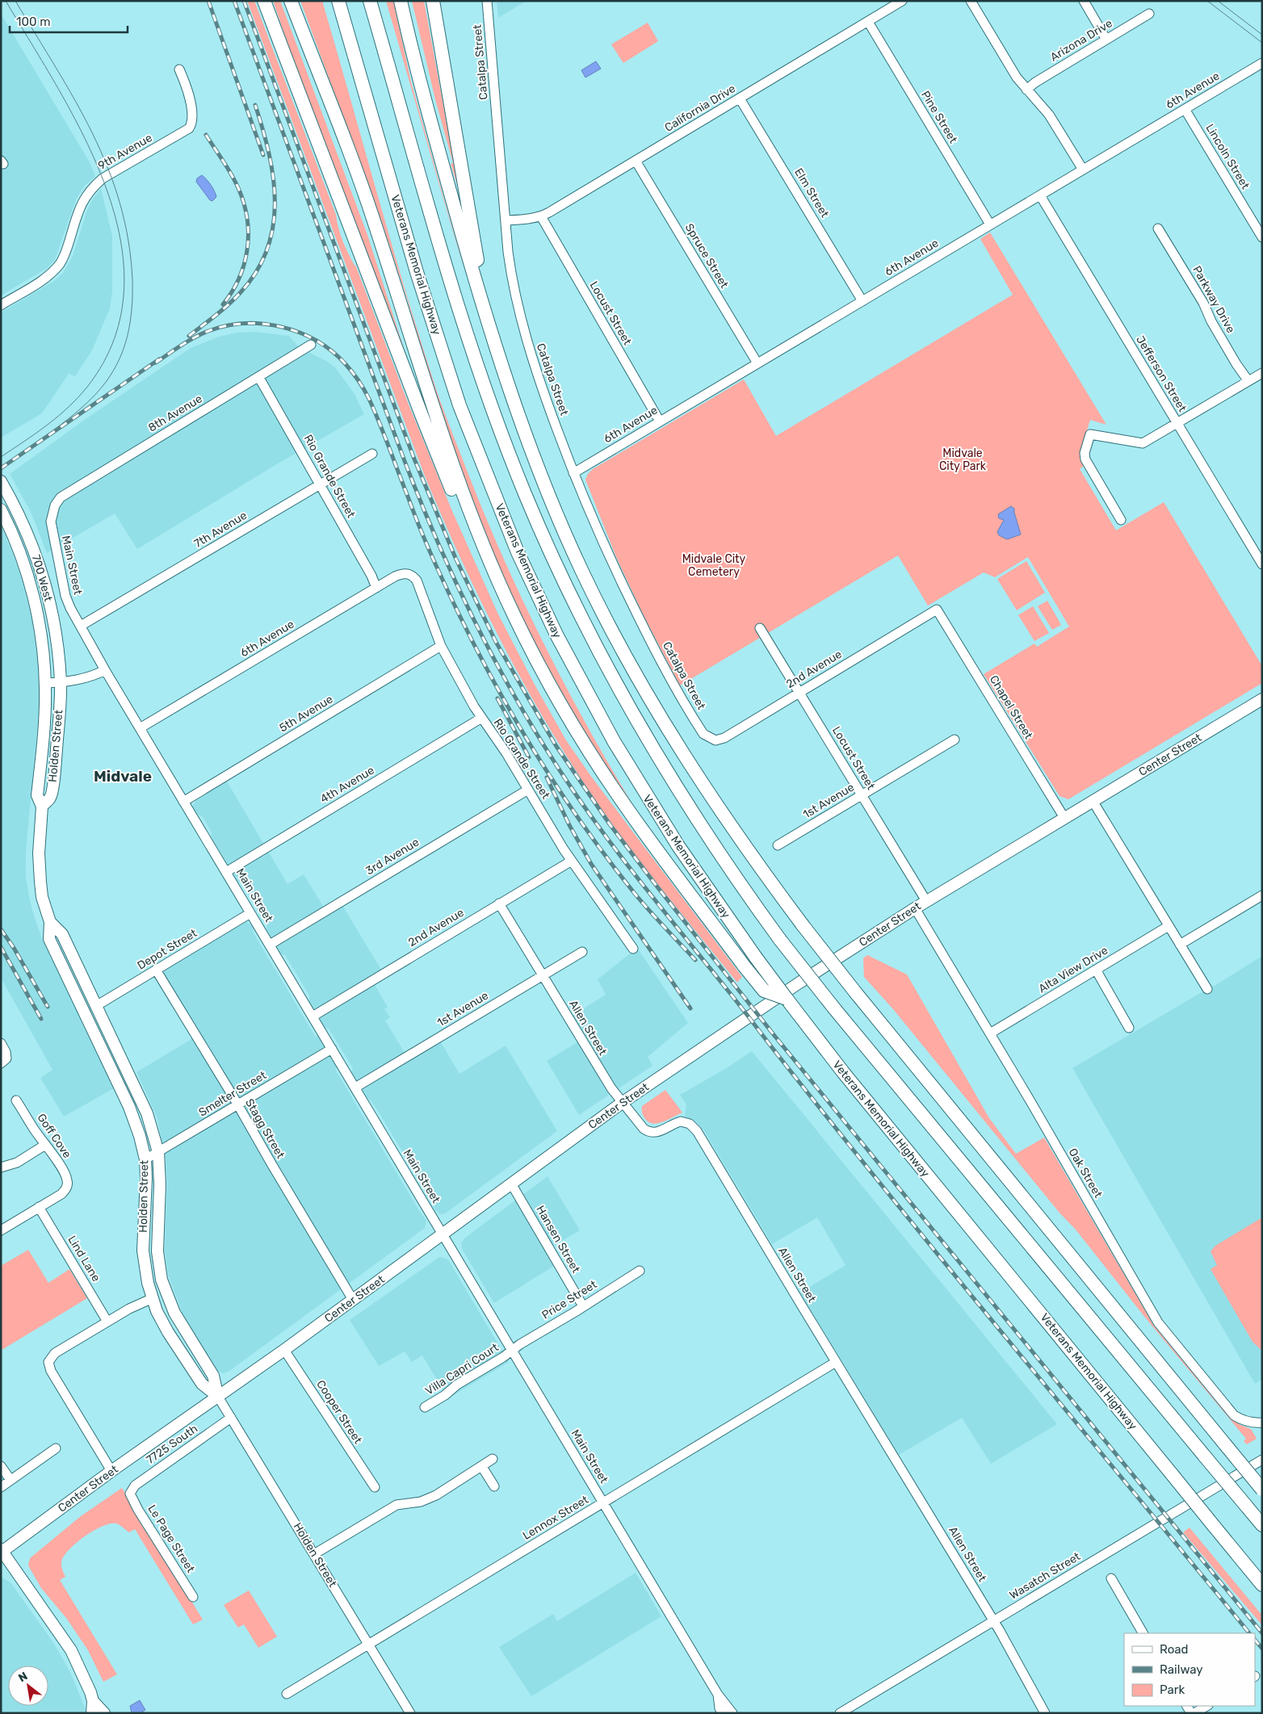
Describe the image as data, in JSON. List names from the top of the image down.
{
  "streets": {
    "highway": ["Veterans Memorial Highway"],
    "main road": ["700 West", "Holden Street", "Center Street"],
    "street": [
      "Arizona Drive",
      "Catalpa Street",
      "6th Avenue",
      "California Drive",
      "Pine Street",
      "9th Avenue",
      "Lincoln Street",
      "Elm Street",
      "Spruce Street",
      "Parkway Drive",
      "Locust Street",
      "Jefferson Street",
      "8th Avenue",
      "Rio Grande Street",
      "7th Avenue",
      "Main Street",
      "2nd Avenue",
      "Chapel Street",
      "5th Avenue",
      "4th Avenue",
      "1st Avenue",
      "3rd Avenue",
      "Depot Street",
      "Alta View Drive",
      "Allen Street",
      "Smelter Street",
      "Stagg Street",
      "Goff Cove",
      "Oak Street",
      "Hansen Street",
      "Lind Lane",
      "Price Street",
      "Villa Capri Court",
      "Cooper Street",
      "7725 South",
      "Lennox Street",
      "Le Page Street",
      "Wasatch Street"
    ]
  },
  "crossings": [
    ["Catalpa Street", "6th Avenue"],
    ["Catalpa Street", "California Drive"],
    ["Catalpa Street", "2nd Avenue"],
    ["6th Avenue", "Pine Street"],
    ["6th Avenue", "Lincoln Street"],
    ["6th Avenue", "Elm Street"],
    ["6th Avenue", "Spruce Street"],
    ["6th Avenue", "Locust Street"],
    ["6th Avenue", "Jefferson Street"],
    ["6th Avenue", "Rio Grande Street"],
    ["6th Avenue", "Main Street"],
    ["California Drive", "Pine Street"],
    ["California Drive", "Elm Street"],
    ["California Drive", "Spruce Street"],
    ["California Drive", "Locust Street"],
    ["Locust Street", "2nd Avenue"],
    ["Locust Street", "Center Street"],
    ["Locust Street", "1st Avenue"],
    ["8th Avenue", "Rio Grande Street"],
    ["8th Avenue", "Main Street"],
    ["Rio Grande Street", "7th Avenue"],
    ["Rio Grande Street", "2nd Avenue"],
    ["Rio Grande Street", "5th Avenue"],
    ["Rio Grande Street", "4th Avenue"],
    ["Rio Grande Street", "3rd Avenue"],
    ["7th Avenue", "Main Street"],
    ["Main Street", "2nd Avenue"],
    ["Main Street", "5th Avenue"],
    ["Main Street", "Center Street"],
    ["Main Street", "4th Avenue"],
    ["Main Street", "1st Avenue"],
    ["Main Street", "3rd Avenue"],
    ["Main Street", "Depot Street"],
    ["Main Street", "Smelter Street"],
    ["Main Street", "Price Street"],
    ["Main Street", "Villa Capri Court"],
    ["Main Street", "Lennox Street"],
    ["700 West", "Holden Street"],
    ["2nd Avenue", "Chapel Street"],
    ["2nd Avenue", "Allen Street"],
    ["Chapel Street", "Center Street"],
    ["Holden Street", "Center Street"],
    ["Holden Street", "Depot Street"],
    ["Holden Street", "Smelter Street"],
    ["Holden Street", "7725 South"],
    ["Holden Street", "Lennox Street"],
    ["Center Street", "Allen Street"],
    ["Center Street", "Stagg Street"],
    ["Center Street", "Oak Street"],
    ["Center Street", "Hansen Street"],
    ["Center Street", "Cooper Street"],
    ["1st Avenue", "Allen Street"],
    ["Depot Street", "Stagg Street"],
    ["Alta View Drive", "Oak Street"],
    ["Allen Street", "Lennox Street"],
    ["Allen Street", "Wasatch Street"],
    ["Smelter Street", "Stagg Street"],
    ["Goff Cove", "Lind Lane"],
    ["Hansen Street", "Price Street"],
    ["Price Street", "Villa Capri Court"],
    ["7725 South", "Le Page Street"]
  ],
  "districts": ["Midvale"],
  "parks": ["Midvale City Park", "Midvale City Cemetery"],
  "legend": ["Road", "Railway", "Park"],
  "scale_bar": "100 m",
  "north": "top left"
}
